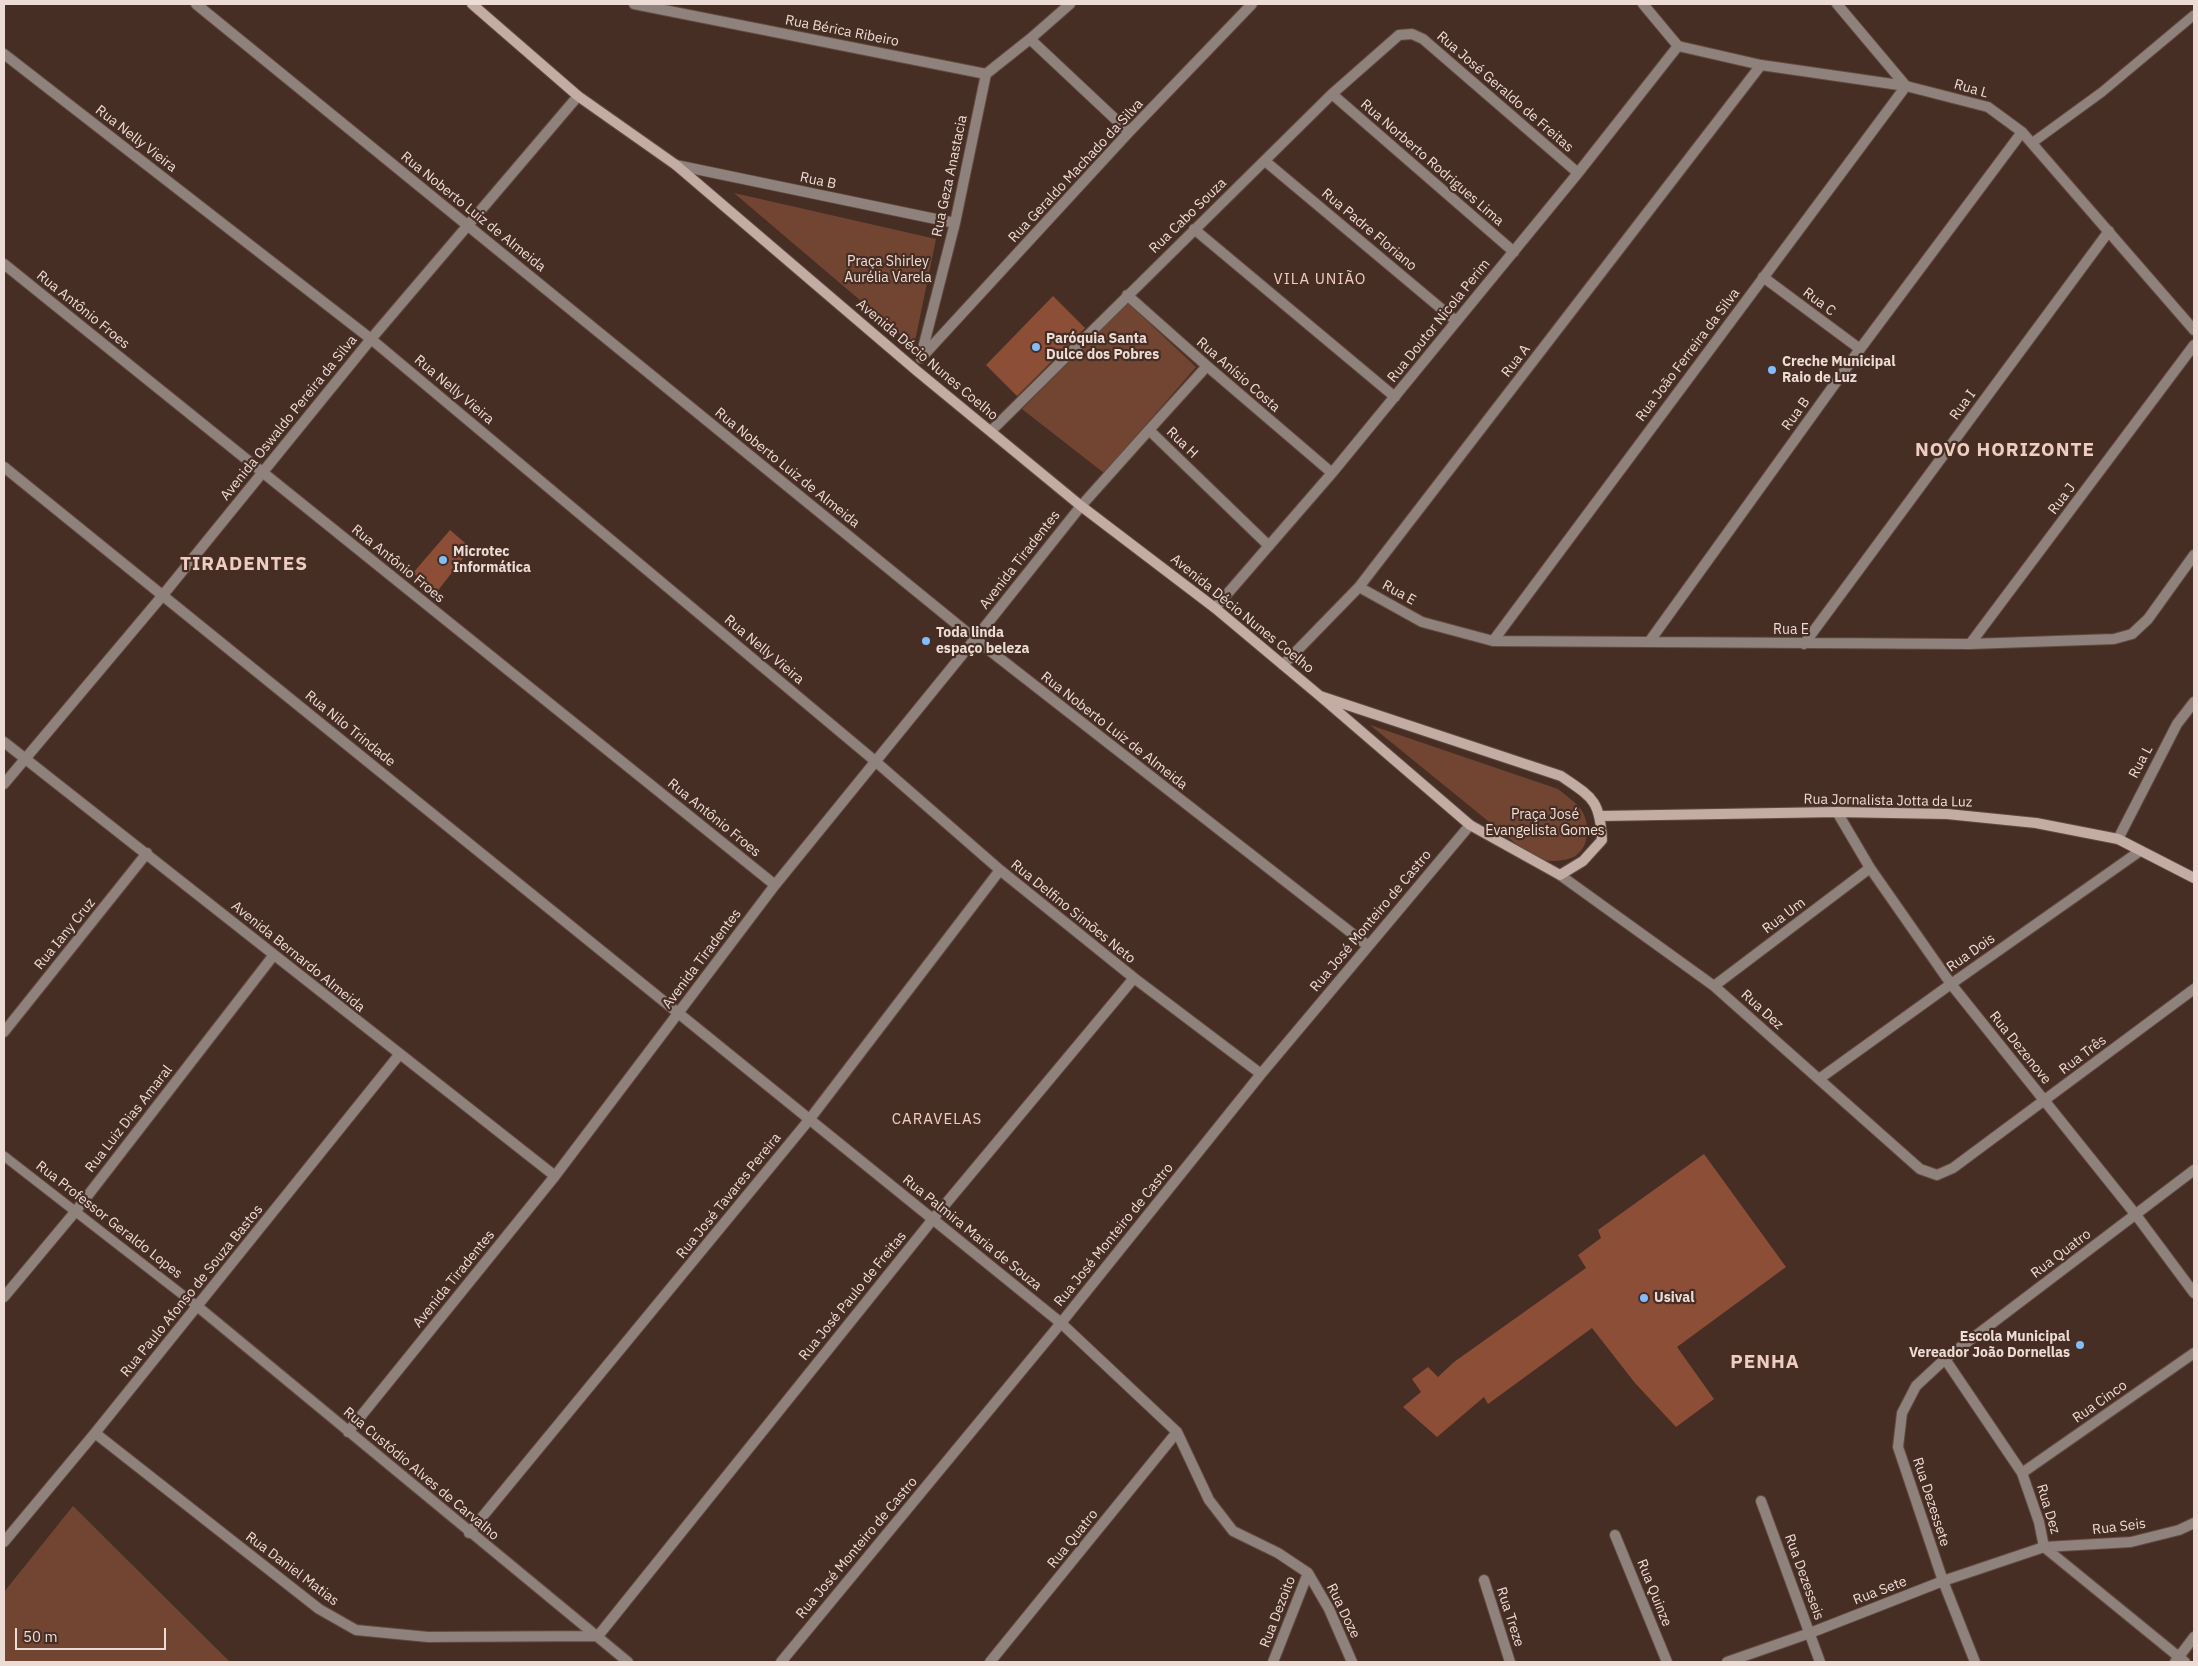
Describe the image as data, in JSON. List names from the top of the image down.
{
  "streets": {
    "street": [
      "Rua Bérica Ribeiro",
      "Rua L",
      "Rua José Geraldo de Freitas",
      "Rua Nelly Vieira",
      "Rua Norberto Rodrigues Lima",
      "Rua Geraldo Machado da Silva",
      "Rua Geza Anastacia",
      "Rua B",
      "Rua Noberto Luiz de Almeida",
      "Rua Cabo Souza",
      "Rua Padre Floriano",
      "Rua C",
      "Rua Antônio Froes",
      "Rua Doutor Nicola Perim",
      "Rua João Ferreira da Silva",
      "Avenida Décio Nunes Coelho",
      "Rua A",
      "Rua Anísio Costa",
      "Rua I",
      "Avenida Oswaldo Pereira da Silva",
      "Rua H",
      "Rua J",
      "Avenida Tiradentes",
      "Rua E",
      "Rua Nilo Trindade",
      "Rua Jornalista Jotta da Luz",
      "Rua Delfino Simões Neto",
      "Rua Um",
      "Rua José Monteiro de Castro",
      "Rua Iany Cruz",
      "Rua Dois",
      "Avenida Bernardo Almeida",
      "Rua Dez",
      "Rua Dezenove",
      "Rua Três",
      "Rua Luiz Dias Amaral",
      "Rua José Tavares Pereira",
      "Rua Palmira Maria de Souza",
      "Rua Quatro",
      "Rua Paulo Afonso de Souza Bastos",
      "Rua José Paulo de Freitas",
      "Rua Cinco",
      "Rua Custódio Alves de Carvalho",
      "Rua Dezessete",
      "Rua Seis",
      "Rua Daniel Matias",
      "Rua Dezesseis",
      "Rua Sete",
      "Rua Quinze",
      "Rua Doze",
      "Rua Dezoito",
      "Rua Treze"
    ],
    "lane": ["Rua Professor Geraldo Lopes"]
  },
  "crossings": [
    ["Rua Bérica Ribeiro", "Rua Geza Anastacia"],
    ["Rua L", "Rua B"],
    ["Rua L", "Rua Doutor Nicola Perim"],
    ["Rua L", "Rua João Ferreira da Silva"],
    ["Rua L", "Rua A"],
    ["Rua L", "Rua I"],
    ["Rua L", "Rua Jornalista Jotta da Luz"],
    ["Rua José Geraldo de Freitas", "Rua Cabo Souza"],
    ["Rua José Geraldo de Freitas", "Rua Doutor Nicola Perim"],
    ["Rua Nelly Vieira", "Avenida Oswaldo Pereira da Silva"],
    ["Rua Nelly Vieira", "Avenida Tiradentes"],
    ["Rua Nelly Vieira", "Rua Delfino Simões Neto"],
    ["Rua Norberto Rodrigues Lima", "Rua Cabo Souza"],
    ["Rua Norberto Rodrigues Lima", "Rua Doutor Nicola Perim"],
    ["Rua Geraldo Machado da Silva", "Rua Geza Anastacia"],
    ["Rua Geza Anastacia", "Rua B"],
    ["Rua Geza Anastacia", "Avenida Décio Nunes Coelho"],
    ["Rua B", "Rua C"],
    ["Rua B", "Avenida Décio Nunes Coelho"],
    ["Rua B", "Rua E"],
    ["Rua Noberto Luiz de Almeida", "Avenida Oswaldo Pereira da Silva"],
    ["Rua Noberto Luiz de Almeida", "Avenida Tiradentes"],
    ["Rua Noberto Luiz de Almeida", "Rua José Monteiro de Castro"],
    ["Rua Cabo Souza", "Rua Padre Floriano"],
    ["Rua Cabo Souza", "Avenida Décio Nunes Coelho"],
    ["Rua Cabo Souza", "Rua Anísio Costa"],
    ["Rua Padre Floriano", "Rua Doutor Nicola Perim"],
    ["Rua C", "Rua João Ferreira da Silva"],
    ["Rua Antônio Froes", "Avenida Oswaldo Pereira da Silva"],
    ["Rua Antônio Froes", "Avenida Tiradentes"],
    ["Rua Doutor Nicola Perim", "Avenida Décio Nunes Coelho"],
    ["Rua Doutor Nicola Perim", "Rua Anísio Costa"],
    ["Rua Doutor Nicola Perim", "Rua H"],
    ["Rua João Ferreira da Silva", "Rua E"],
    ["Avenida Décio Nunes Coelho", "Rua A"],
    ["Avenida Décio Nunes Coelho", "Avenida Oswaldo Pereira da Silva"],
    ["Avenida Décio Nunes Coelho", "Rua H"],
    ["Avenida Décio Nunes Coelho", "Avenida Tiradentes"],
    ["Rua A", "Rua E"],
    ["Rua I", "Rua E"],
    ["Avenida Oswaldo Pereira da Silva", "Rua Nilo Trindade"],
    ["Avenida Oswaldo Pereira da Silva", "Avenida Bernardo Almeida"],
    ["Rua H", "Avenida Tiradentes"],
    ["Rua J", "Rua E"],
    ["Avenida Tiradentes", "Rua Nilo Trindade"],
    ["Avenida Tiradentes", "Rua Delfino Simões Neto"],
    ["Avenida Tiradentes", "Avenida Bernardo Almeida"],
    ["Avenida Tiradentes", "Rua Palmira Maria de Souza"],
    ["Avenida Tiradentes", "Rua Custódio Alves de Carvalho"],
    ["Rua Nilo Trindade", "Rua Palmira Maria de Souza"],
    ["Rua Jornalista Jotta da Luz", "Rua Dois"],
    ["Rua Jornalista Jotta da Luz", "Rua Dezenove"],
    ["Rua Delfino Simões Neto", "Rua José Monteiro de Castro"],
    ["Rua Delfino Simões Neto", "Rua José Tavares Pereira"],
    ["Rua Delfino Simões Neto", "Rua José Paulo de Freitas"],
    ["Rua Um", "Rua Dez"],
    ["Rua Um", "Rua Dezenove"],
    ["Rua José Monteiro de Castro", "Rua Palmira Maria de Souza"],
    ["Rua Iany Cruz", "Avenida Bernardo Almeida"],
    ["Rua Dois", "Rua Dez"],
    ["Rua Dois", "Rua Dezenove"],
    ["Avenida Bernardo Almeida", "Rua Luiz Dias Amaral"],
    ["Avenida Bernardo Almeida", "Rua Paulo Afonso de Souza Bastos"],
    ["Rua Dez", "Rua Três"],
    ["Rua Dez", "Rua Quatro"],
    ["Rua Dez", "Rua Cinco"],
    ["Rua Dez", "Rua Dezessete"],
    ["Rua Dez", "Rua Seis"],
    ["Rua Dez", "Rua Sete"],
    ["Rua Dezenove", "Rua Três"],
    ["Rua Dezenove", "Rua Quatro"],
    ["Rua Luiz Dias Amaral", "Rua Professor Geraldo Lopes"],
    ["Rua José Tavares Pereira", "Rua Palmira Maria de Souza"],
    ["Rua José Tavares Pereira", "Rua Custódio Alves de Carvalho"],
    ["Rua Professor Geraldo Lopes", "Rua Paulo Afonso de Souza Bastos"],
    ["Rua Professor Geraldo Lopes", "Rua Custódio Alves de Carvalho"],
    ["Rua Palmira Maria de Souza", "Rua Quatro"],
    ["Rua Palmira Maria de Souza", "Rua José Paulo de Freitas"],
    ["Rua Palmira Maria de Souza", "Rua Doze"],
    ["Rua Palmira Maria de Souza", "Rua Dezoito"],
    ["Rua Quatro", "Rua Dezessete"],
    ["Rua Paulo Afonso de Souza Bastos", "Rua Custódio Alves de Carvalho"],
    ["Rua Paulo Afonso de Souza Bastos", "Rua Daniel Matias"],
    ["Rua José Paulo de Freitas", "Rua Custódio Alves de Carvalho"],
    ["Rua José Paulo de Freitas", "Rua Daniel Matias"],
    ["Rua Custódio Alves de Carvalho", "Rua Daniel Matias"],
    ["Rua Dezessete", "Rua Sete"],
    ["Rua Seis", "Rua Sete"],
    ["Rua Dezesseis", "Rua Sete"],
    ["Rua Doze", "Rua Dezoito"]
  ],
  "districts": [
    "VILA UNIÃO",
    "NOVO HORIZONTE",
    "TIRADENTES",
    "CARAVELAS",
    "PENHA"
  ],
  "parks": ["Praça Shirley Aurélia Varela", "Praça José Evangelista Gomes"],
  "places": [
    "Paróquia Santa Dulce dos Pobres",
    "Creche Municipal Raio de Luz",
    "Microtec Informática",
    "Toda linda espaço beleza",
    "Usival",
    "Escola Municipal Vereador João Dornellas"
  ],
  "scale_bar": "50 m"
}
